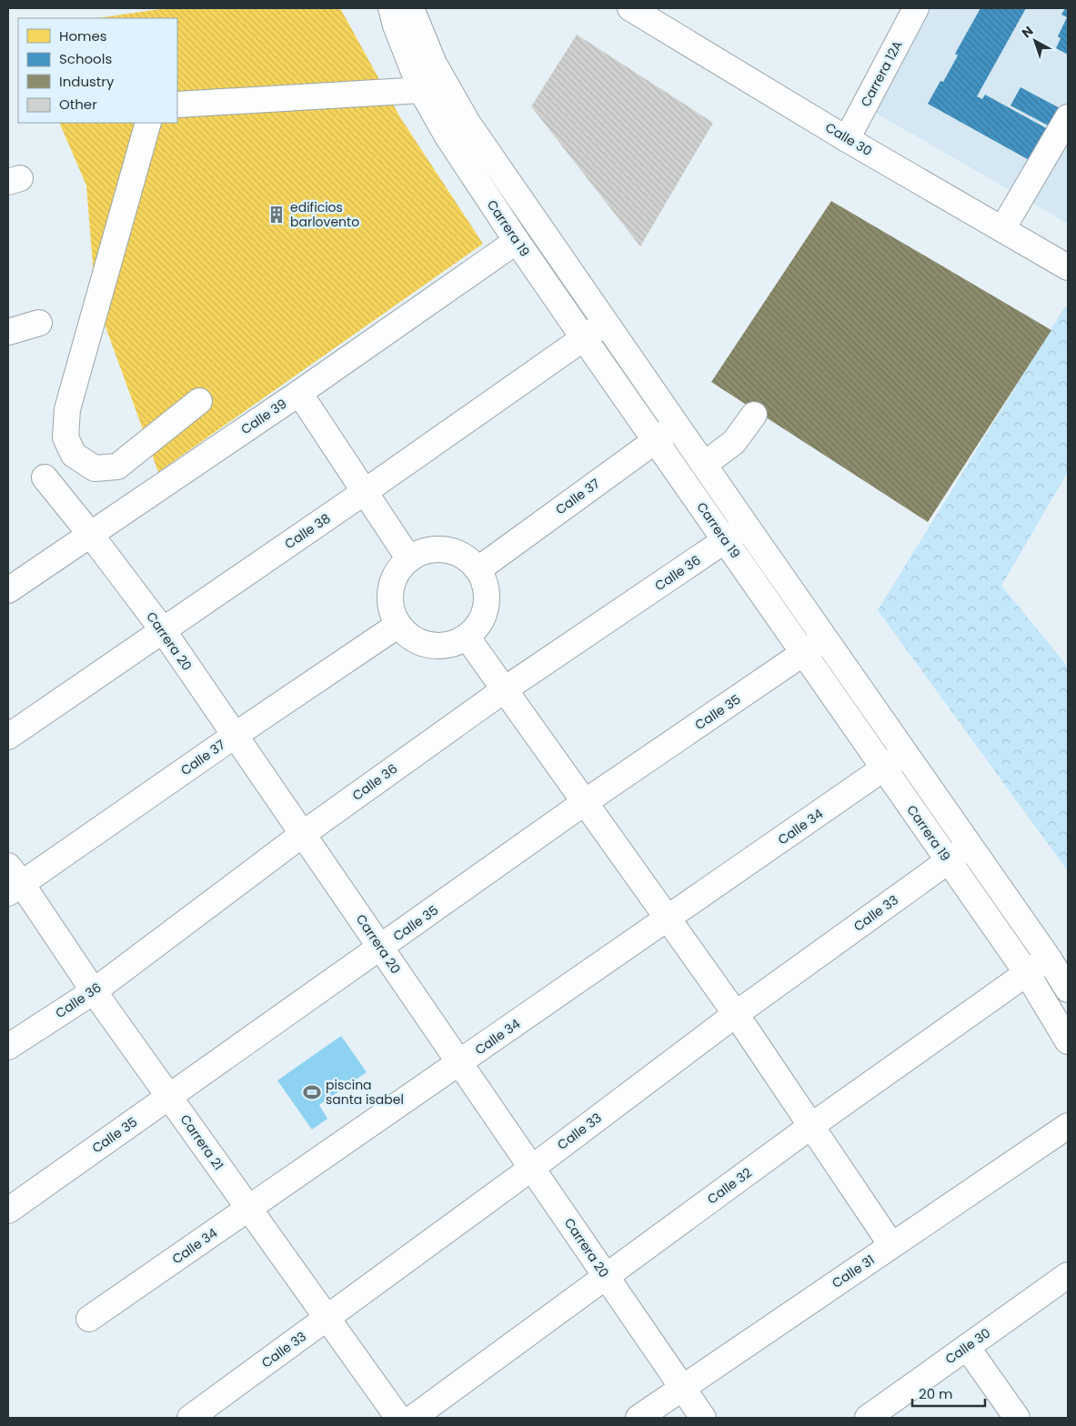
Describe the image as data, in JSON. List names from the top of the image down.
{
  "streets": {
    "street": [
      "Carrera 12A",
      "Calle 30",
      "Carrera 19",
      "Calle 39",
      "Calle 37",
      "Calle 38",
      "Calle 36",
      "Carrera 20",
      "Calle 35",
      "Calle 34",
      "Calle 33",
      "Carrera 21",
      "Calle 32",
      "Calle 31"
    ]
  },
  "crossings": [
    ["Carrera 12A", "Calle 30"],
    ["Carrera 19", "Calle 39"],
    ["Carrera 19", "Calle 37"],
    ["Carrera 19", "Calle 38"],
    ["Carrera 19", "Calle 36"],
    ["Carrera 19", "Calle 35"],
    ["Carrera 19", "Calle 34"],
    ["Carrera 19", "Calle 33"],
    ["Carrera 19", "Calle 32"],
    ["Calle 39", "Carrera 20"],
    ["Calle 37", "Carrera 20"],
    ["Calle 37", "Carrera 21"],
    ["Calle 38", "Carrera 20"],
    ["Calle 36", "Carrera 20"],
    ["Calle 36", "Carrera 21"],
    ["Carrera 20", "Calle 35"],
    ["Carrera 20", "Calle 34"],
    ["Carrera 20", "Calle 33"],
    ["Carrera 20", "Calle 32"],
    ["Carrera 20", "Calle 31"],
    ["Calle 35", "Carrera 21"],
    ["Calle 34", "Carrera 21"],
    ["Calle 33", "Carrera 21"]
  ],
  "places": {
    "building": ["edificios barlovento"],
    "sports": ["piscina santa isabel"]
  },
  "legend": [
    "Homes",
    "Schools",
    "Industry",
    "Other"
  ],
  "scale_bar": "20 m",
  "north": "top left"
}
